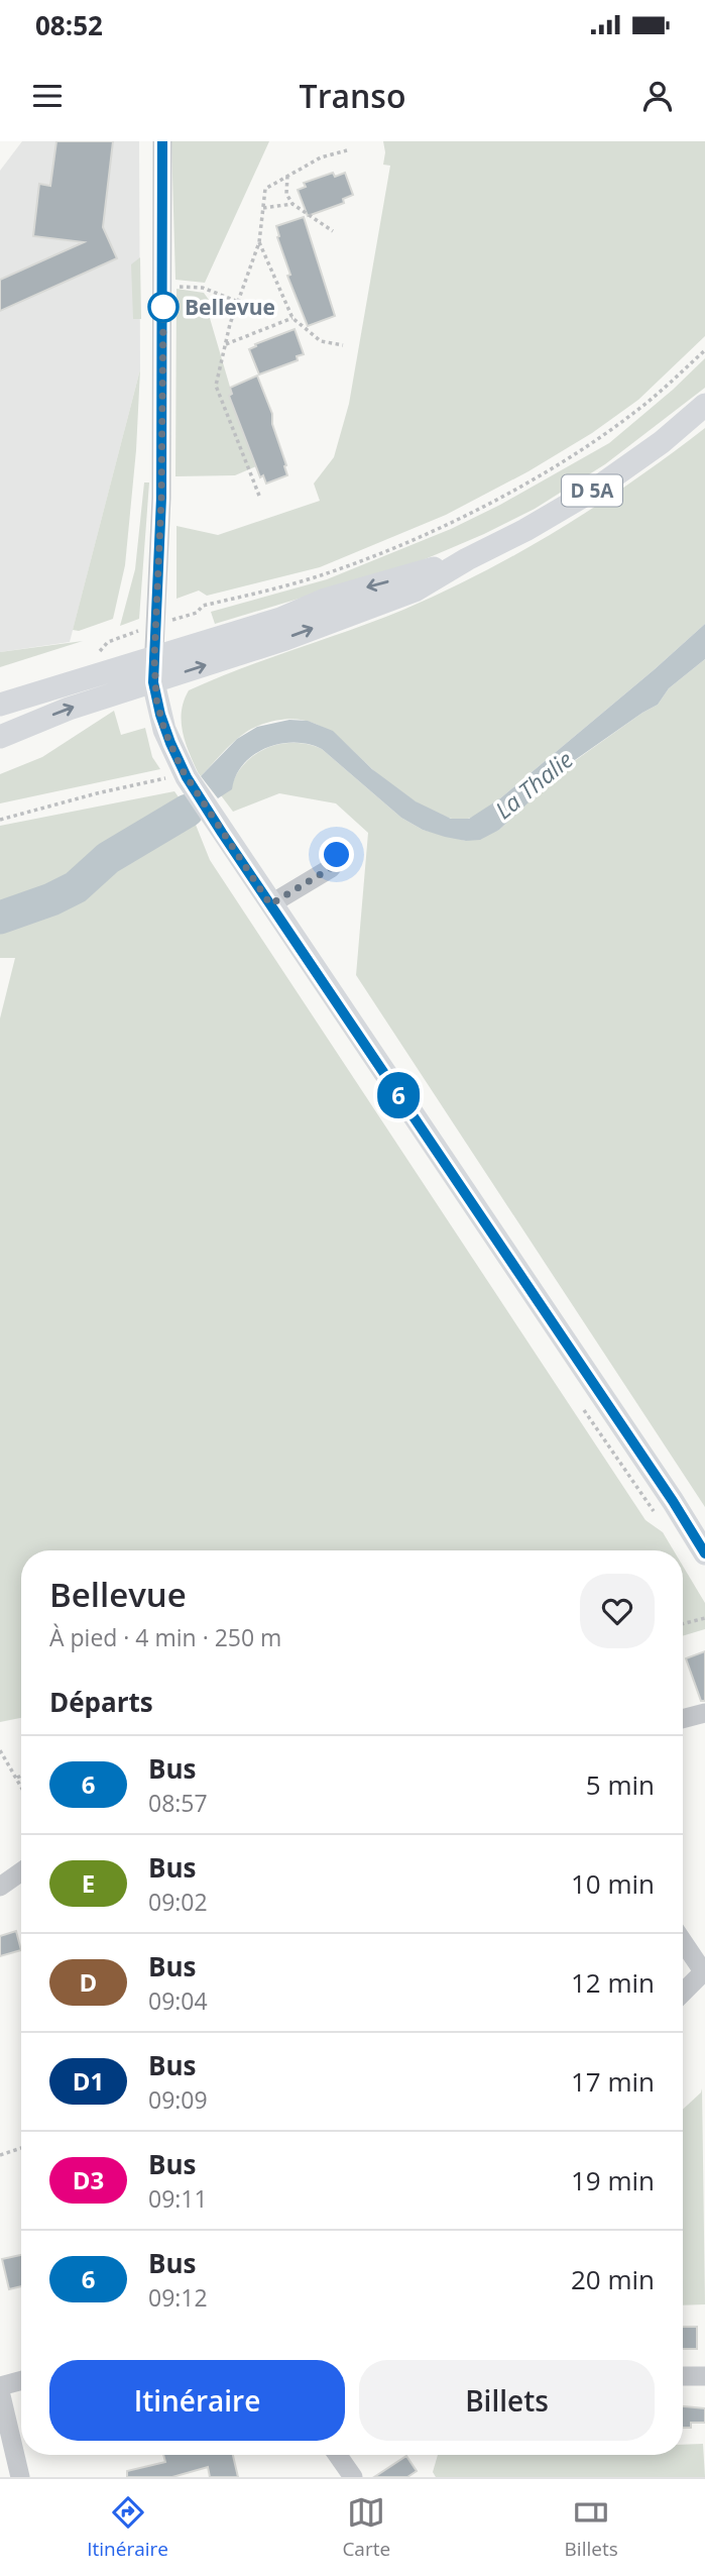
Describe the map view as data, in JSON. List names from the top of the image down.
{
  "streets": {
    "main road": ["D 5A"]
  },
  "water": ["La Thalie"],
  "places": ["Bellevue"],
  "lines": ["bus line 6"],
  "page": {
    "status": "08:52",
    "header": "Transo",
    "on_map": "6",
    "heading": [
      ["Bellevue", "À pied · 4 min · 250 m"],
      "Départs"
    ],
    "list": [
      {
        "mark": "6",
        "name": "Bus",
        "note": "08:57",
        "value": "5 min"
      },
      {
        "mark": "E",
        "name": "Bus",
        "note": "09:02",
        "value": "10 min"
      },
      {
        "mark": "D",
        "name": "Bus",
        "note": "09:04",
        "value": "12 min"
      },
      {
        "mark": "D1",
        "name": "Bus",
        "note": "09:09",
        "value": "17 min"
      },
      {
        "mark": "D3",
        "name": "Bus",
        "note": "09:11",
        "value": "19 min"
      },
      {
        "mark": "6",
        "name": "Bus",
        "note": "09:12",
        "value": "20 min"
      }
    ],
    "buttons": ["Itinéraire", "Billets"],
    "tabs": ["Itinéraire", "Carte", "Billets"]
  }
}
